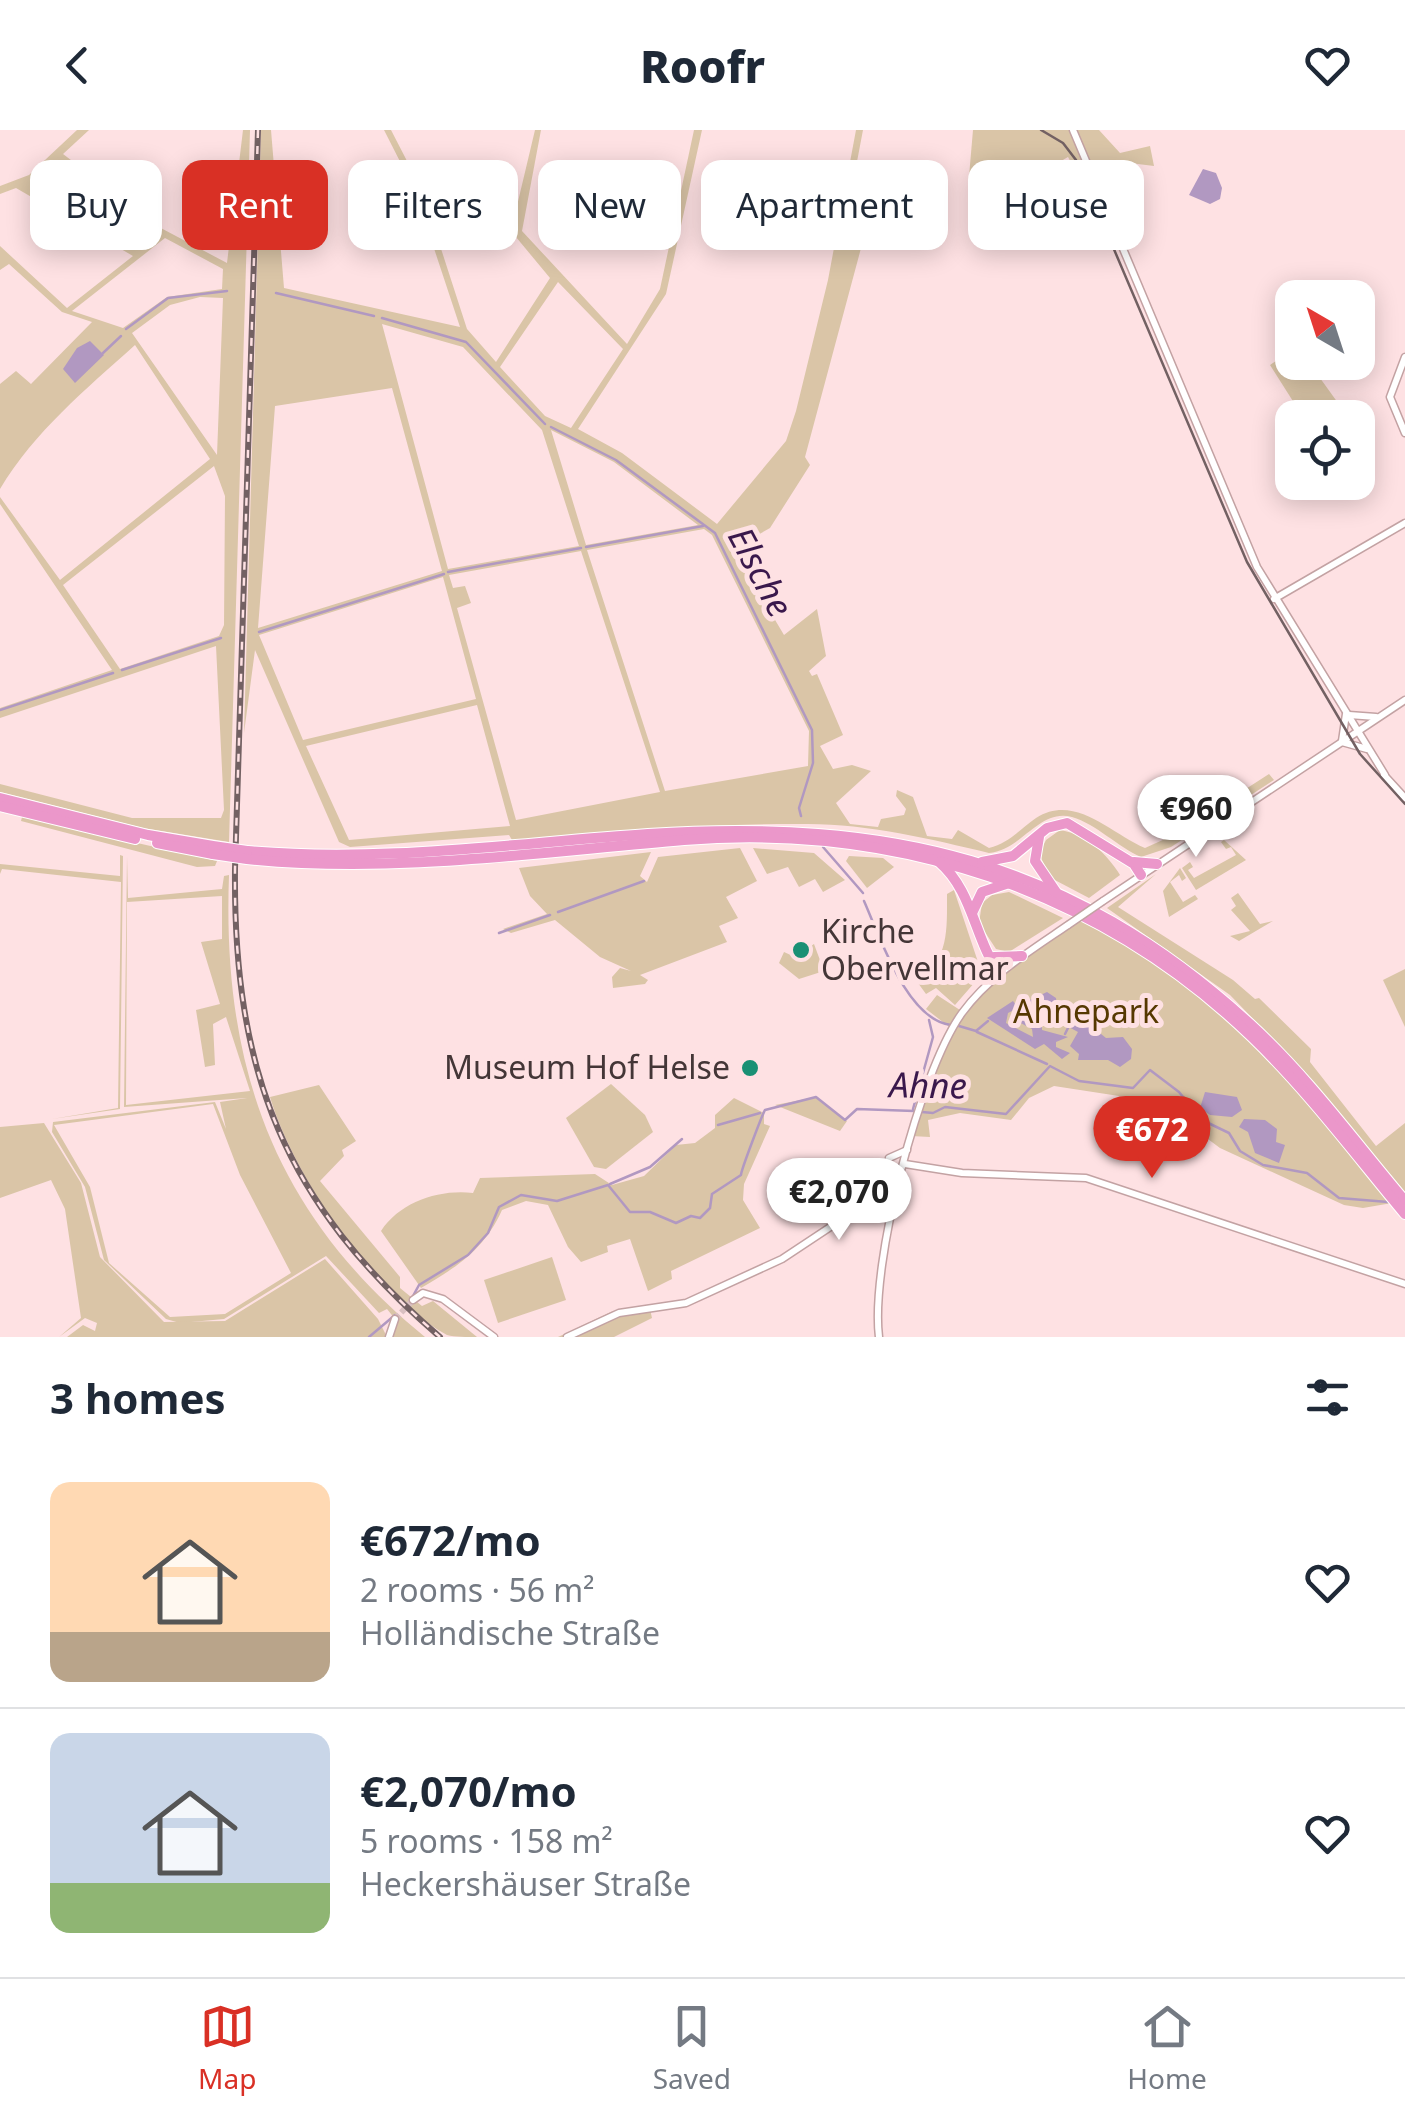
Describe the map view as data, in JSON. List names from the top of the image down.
{
  "water": ["Elsche", "Ahne"],
  "parks": ["Ahnepark"],
  "places": ["Kirche Obervellmar", "Museum Hof Helse"],
  "north": "top left",
  "page": {
    "header": "Roofr",
    "chip": [
      "Buy",
      "Rent",
      "Filters",
      "New",
      "Apartment",
      "House"
    ],
    "price": ["€960", "€672", "€2,070"],
    "heading": "3 homes",
    "list": [
      {
        "name": "€672/mo",
        "note": "2 rooms · 56 m² · Holländische Straße"
      },
      {
        "name": "€2,070/mo",
        "note": "5 rooms · 158 m² · Heckershäuser Straße"
      }
    ],
    "tabs": ["Map", "Saved", "Home"]
  }
}
